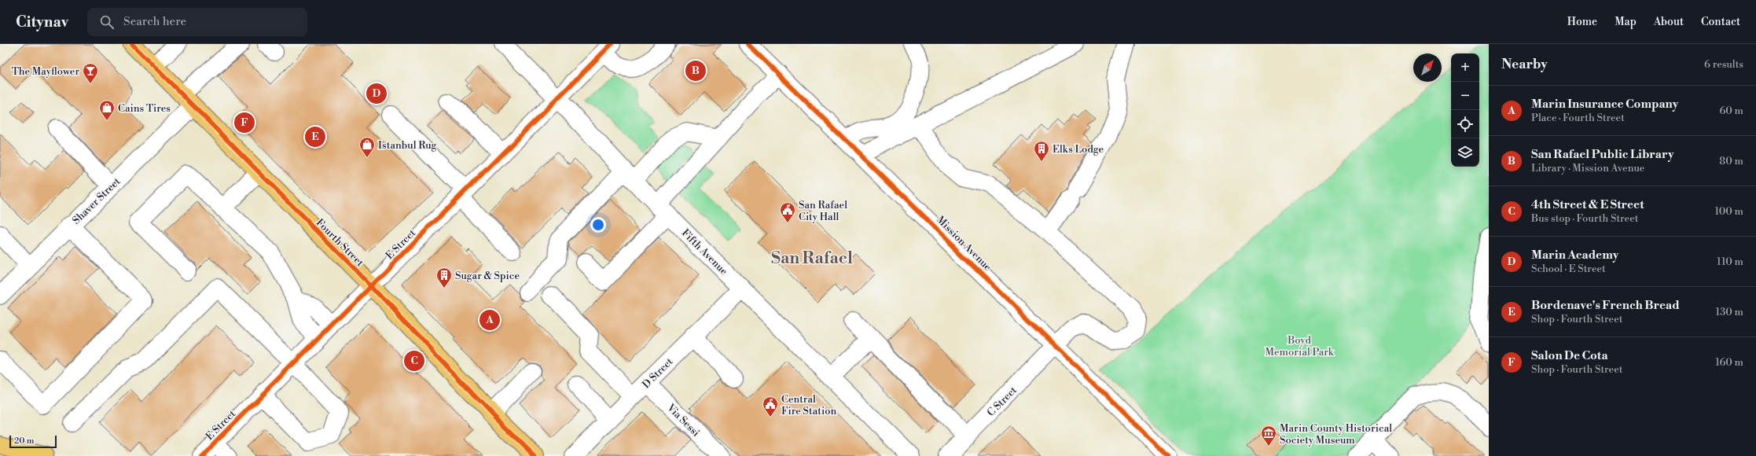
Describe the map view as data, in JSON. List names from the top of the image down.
{
  "streets": {
    "main road": ["Fourth Street"],
    "street": [
      "Shaver Street",
      "Mission Avenue",
      "E Street",
      "Fifth Avenue",
      "D Street",
      "C Street",
      "Via Sessi"
    ]
  },
  "crossings": [
    ["Shaver Street", "Fourth Street"],
    ["Fourth Street", "E Street"],
    ["Mission Avenue", "C Street"],
    ["E Street", "Fifth Avenue"],
    ["Fifth Avenue", "D Street"],
    ["D Street", "Via Sessi"]
  ],
  "districts": ["San Rafael"],
  "parks": ["Boyd Memorial Park"],
  "places": {
    "bar": ["The Mayflower"],
    "shop": ["Cains Tires", "Istanbul Rug"],
    "building": ["Elks Lodge", "Sugar & Spice"],
    "public building": ["San Rafael City Hall", "Central Fire Station"],
    "museum": ["Marin County Historical Society Museum"]
  },
  "scale_bar": "20 m",
  "north": "top right",
  "page": {
    "header": "Citynav",
    "search": "Search here",
    "nav": [
      "Home",
      "Map",
      "About",
      "Contact"
    ],
    "heading": ["Nearby", "6 results"],
    "map_buttons": ["+", "−"],
    "pins": [
      "B",
      "D",
      "F",
      "E",
      "A",
      "C"
    ],
    "list": [
      {
        "mark": "A",
        "name": "Marin Insurance Company",
        "note": "Place · Fourth Street",
        "value": "60 m"
      },
      {
        "mark": "B",
        "name": "San Rafael Public Library",
        "note": "Library · Mission Avenue",
        "value": "80 m"
      },
      {
        "mark": "C",
        "name": "4th Street & E Street",
        "note": "Bus stop · Fourth Street",
        "value": "100 m"
      },
      {
        "mark": "D",
        "name": "Marin Academy",
        "note": "School · E Street",
        "value": "110 m"
      },
      {
        "mark": "E",
        "name": "Bordenave's French Bread",
        "note": "Shop · Fourth Street",
        "value": "130 m"
      },
      {
        "mark": "F",
        "name": "Salon De Cota",
        "note": "Shop · Fourth Street",
        "value": "160 m"
      }
    ],
    "scale": "20 m"
  }
}
